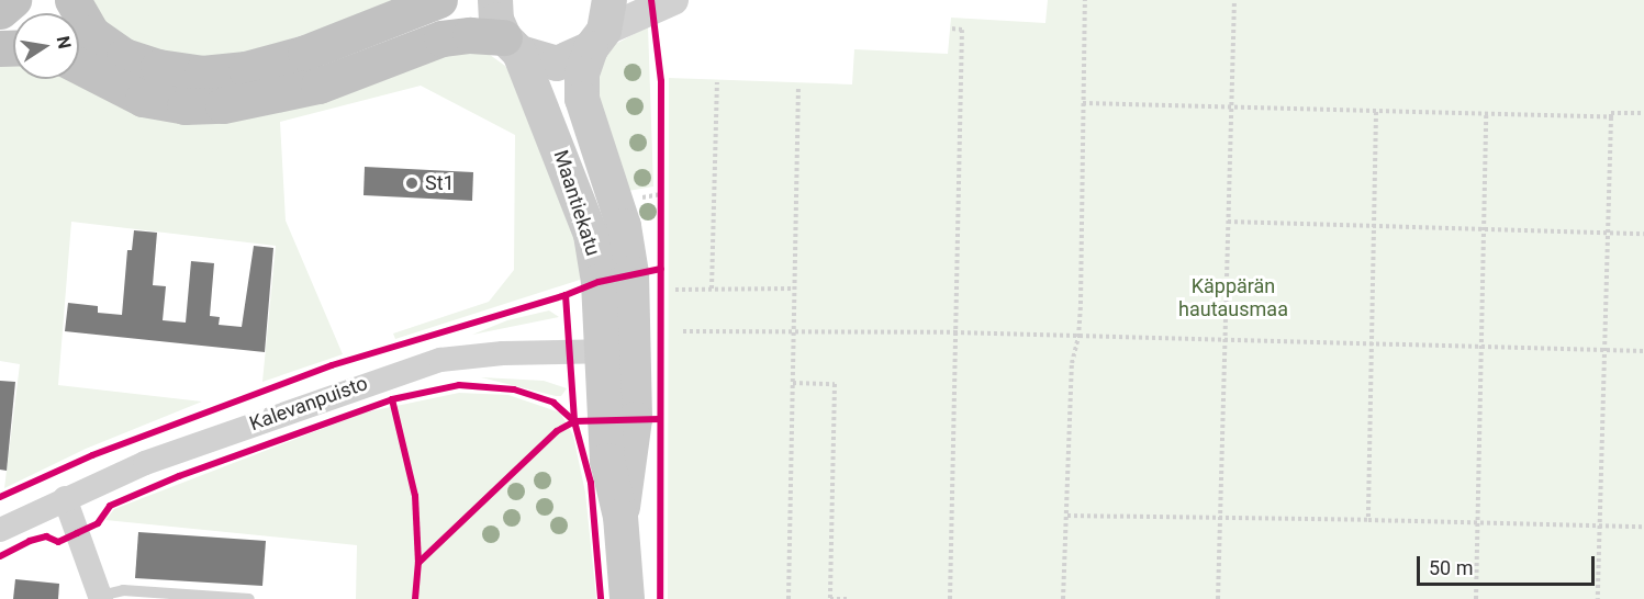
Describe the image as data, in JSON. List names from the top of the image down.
{
  "streets": {
    "main road": ["Maantiekatu"],
    "street": ["Kalevanpuisto"]
  },
  "crossings": [
    ["Maantiekatu", "Kalevanpuisto"]
  ],
  "parks": ["Käppärän hautausmaa"],
  "places": ["St1"],
  "scale_bar": "50 m",
  "north": "right"
}
